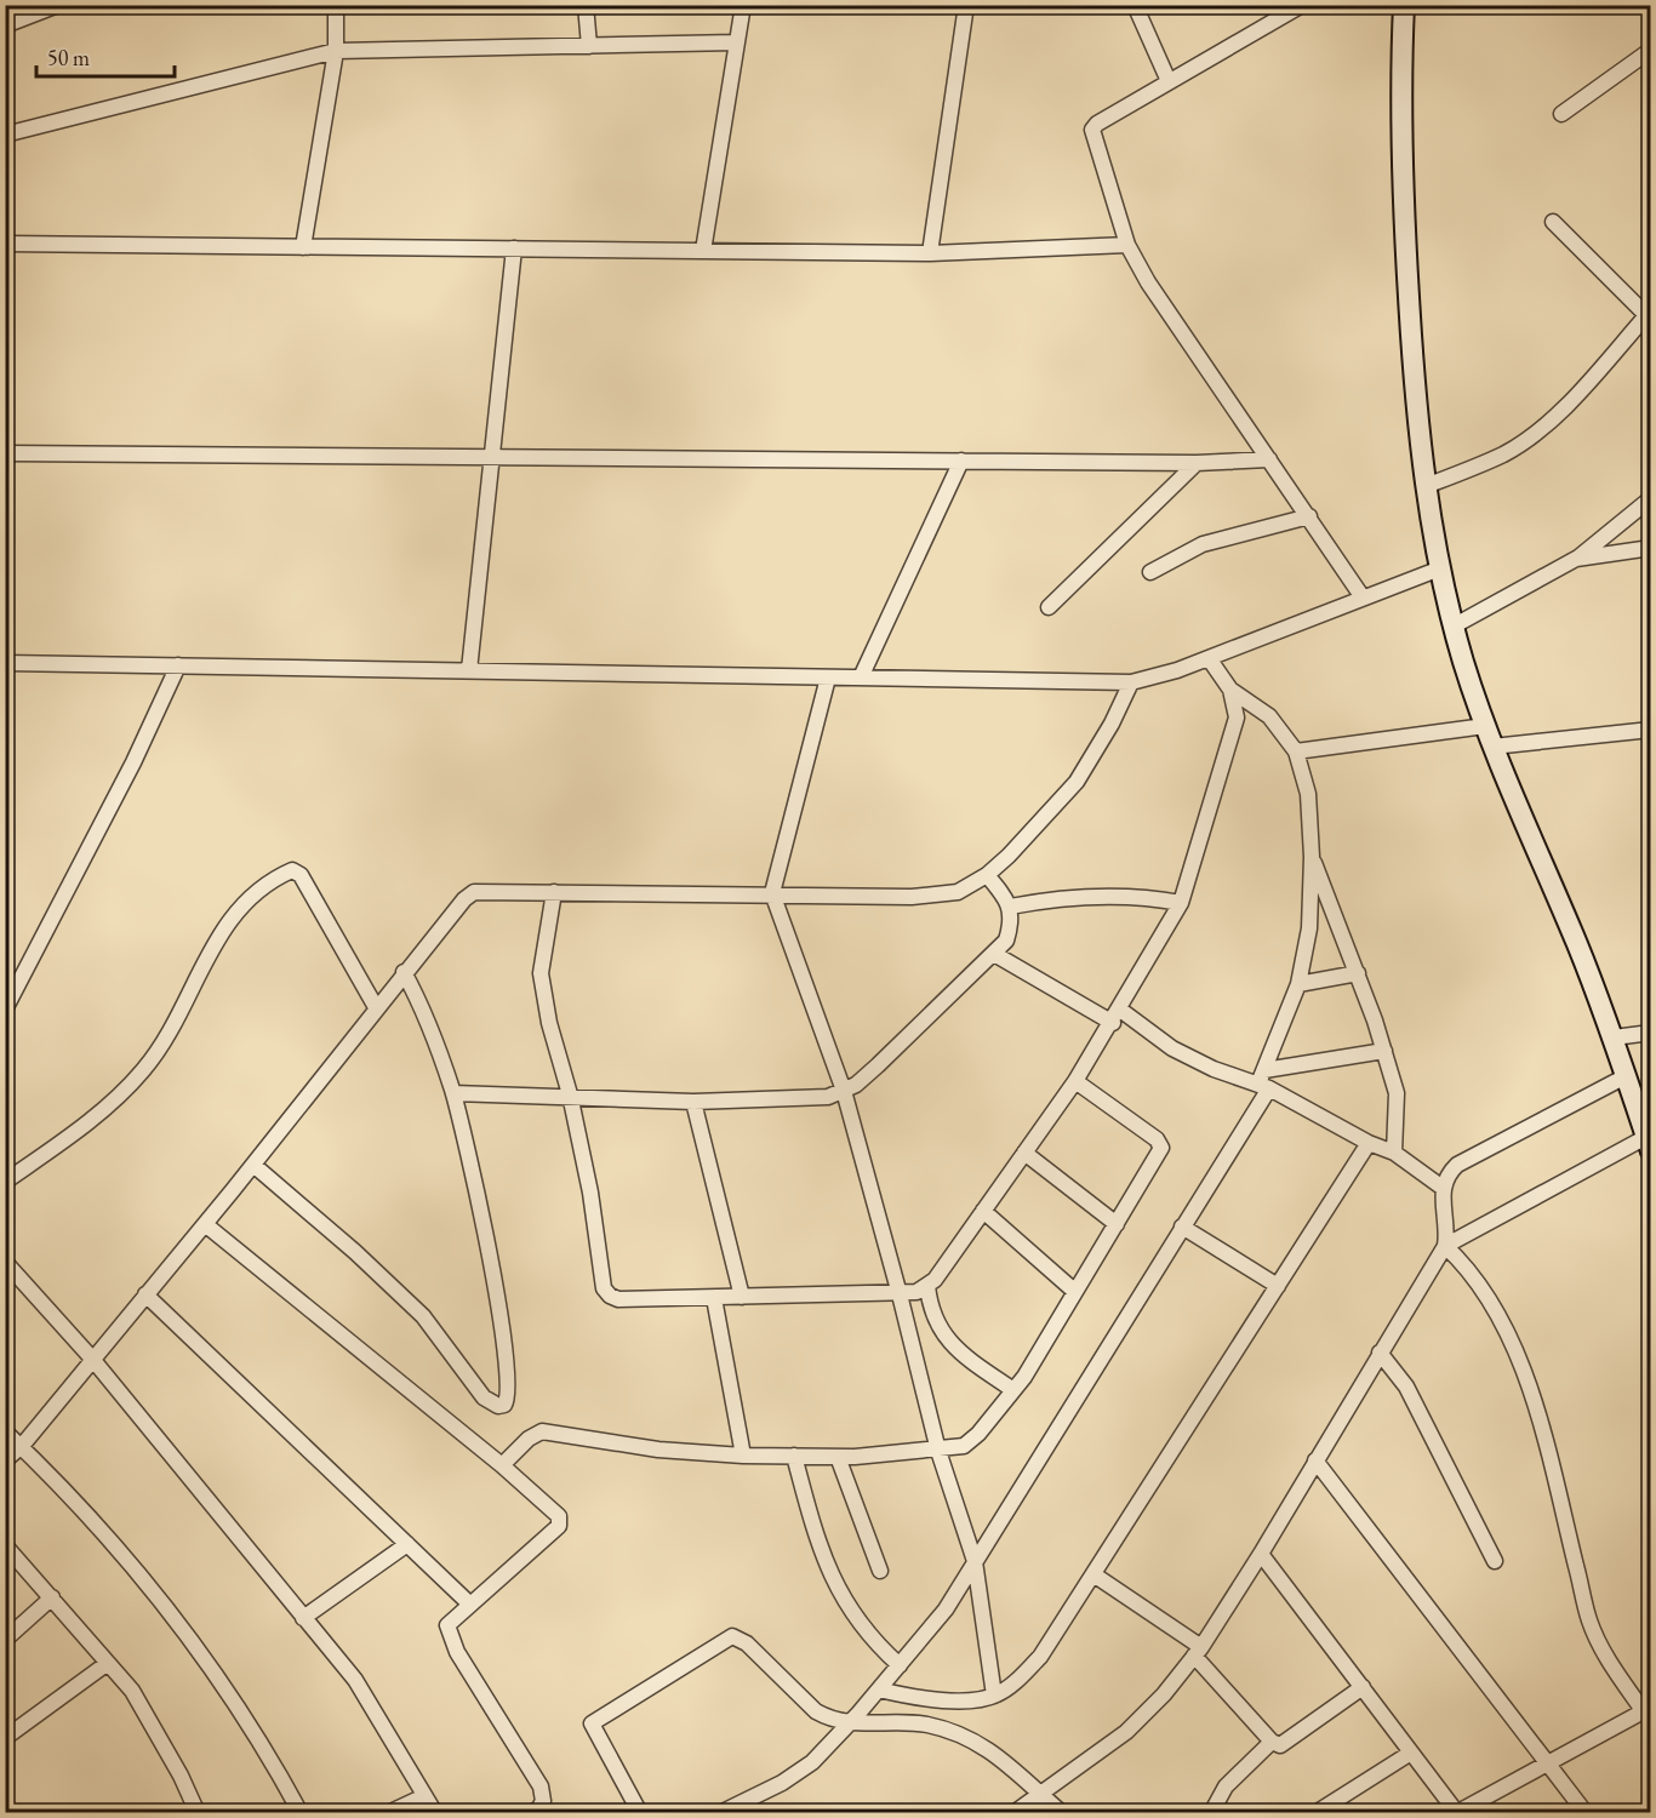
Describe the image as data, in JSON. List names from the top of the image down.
{
  "scale_bar": "50 m"
}
